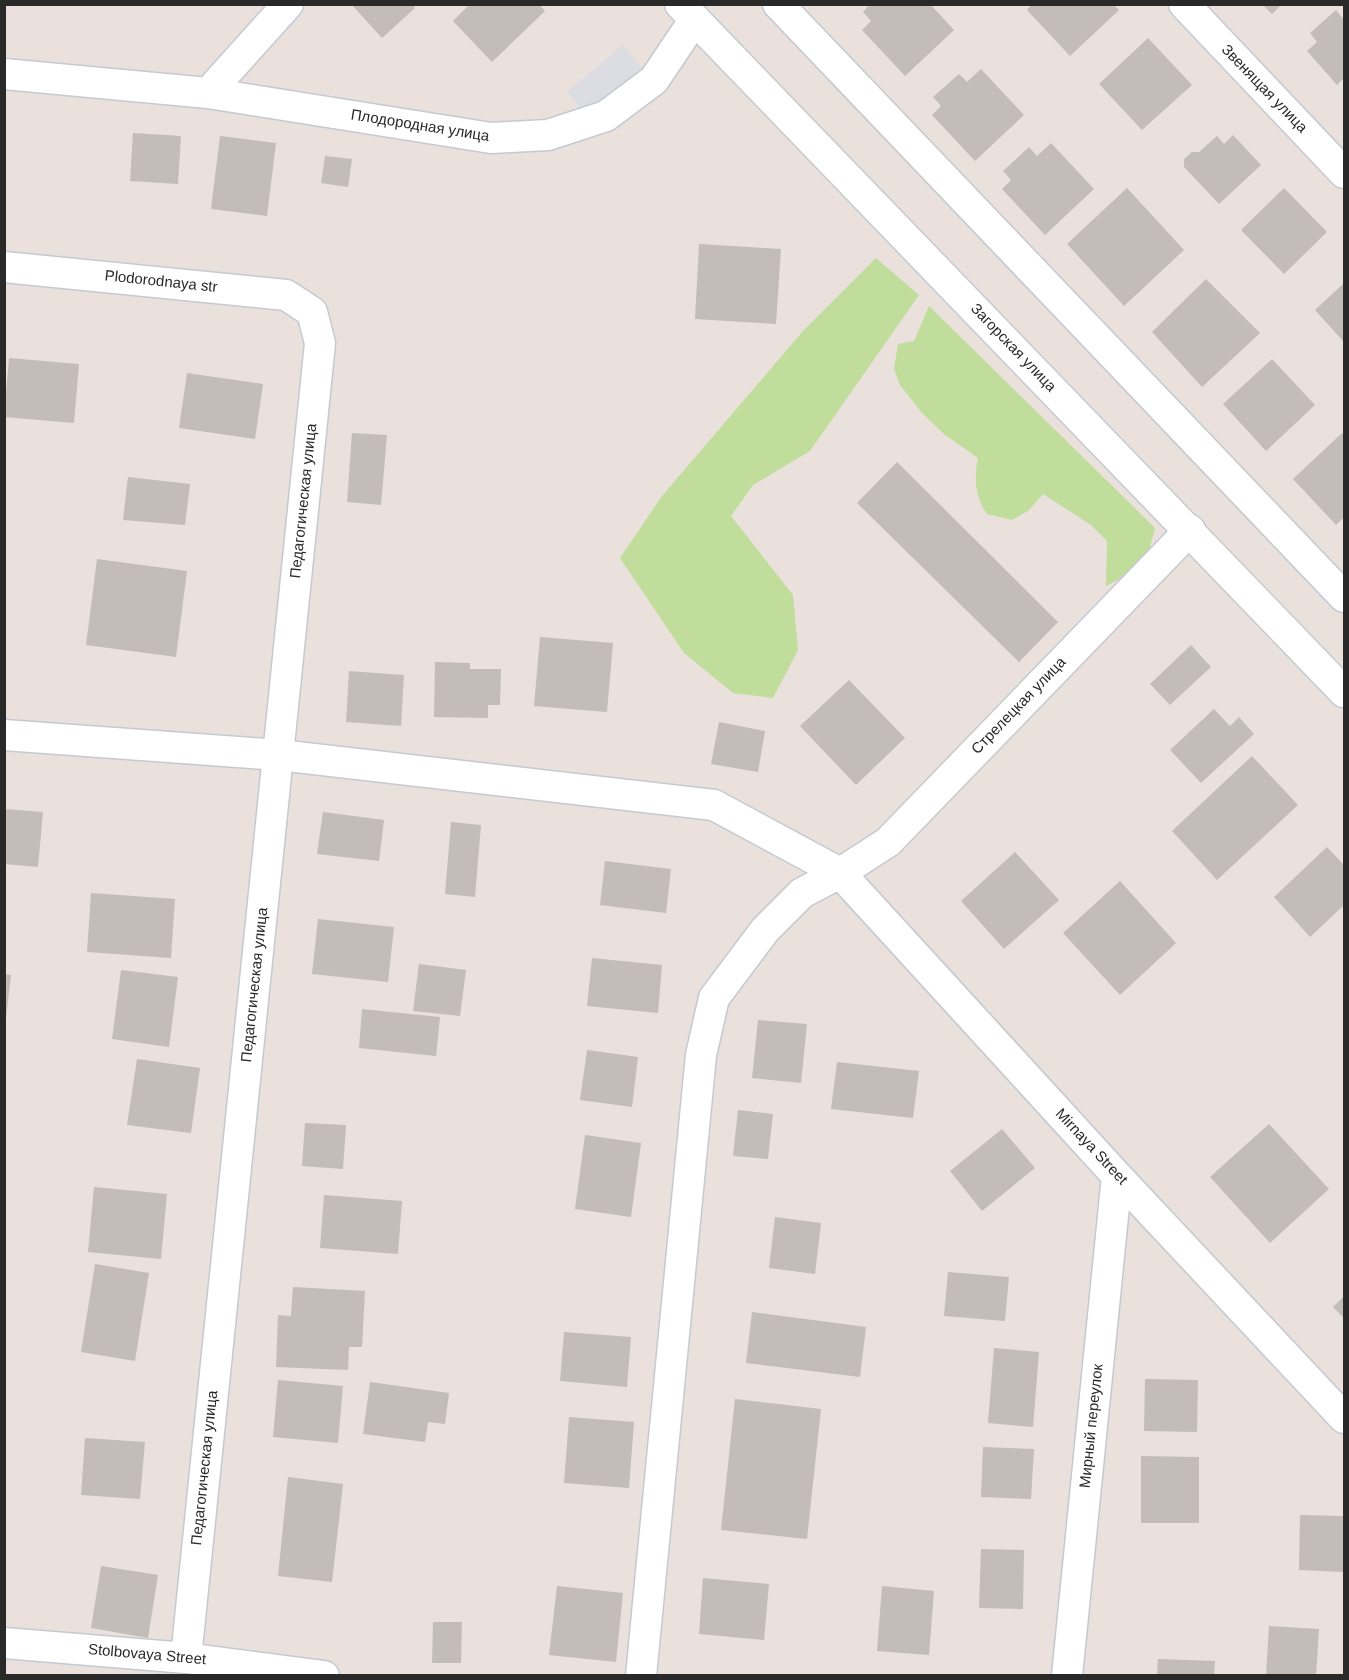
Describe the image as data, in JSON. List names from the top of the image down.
{
  "streets": {
    "street": [
      "Звенящая улица",
      "Плодородная улица",
      "Plodorodnaya str",
      "Загорская улица",
      "Педагогическая улица",
      "Стрелецкая улица",
      "Mirnaya Street",
      "Мирный переулок",
      "Stolbovaya Street"
    ]
  },
  "crossings": [
    ["Плодородная улица", "Загорская улица"],
    ["Plodorodnaya str", "Педагогическая улица"],
    ["Загорская улица", "Стрелецкая улица"],
    ["Педагогическая улица", "Mirnaya Street"],
    ["Педагогическая улица", "Stolbovaya Street"],
    ["Стрелецкая улица", "Mirnaya Street"],
    ["Mirnaya Street", "Мирный переулок"]
  ]
}
